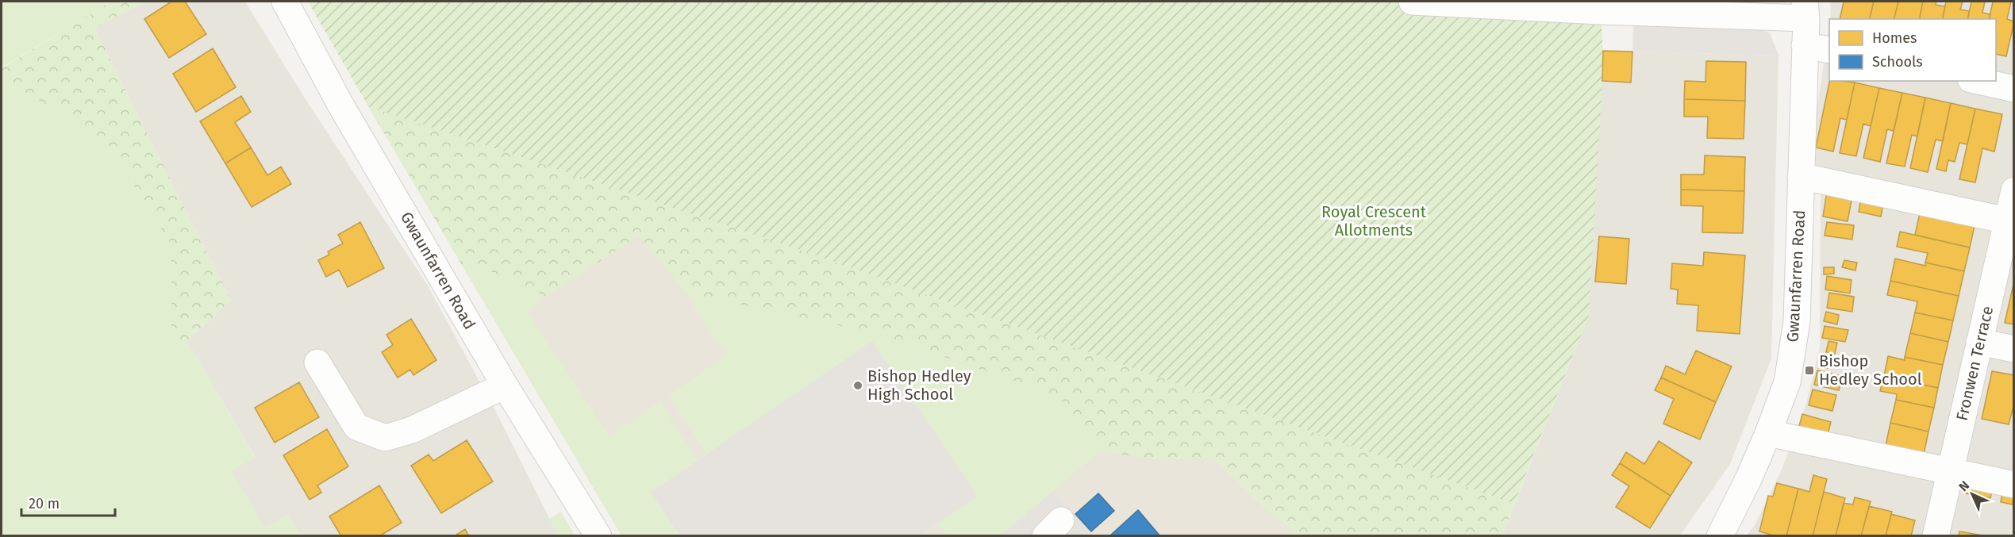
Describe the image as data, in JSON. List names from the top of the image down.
{
  "streets": {
    "street": ["Gwaunfarren Road", "Fronwen Terrace"]
  },
  "parks": ["Royal Crescent Allotments"],
  "places": {
    "transit": ["Bishop Hedley School"],
    "other": ["Bishop Hedley High School"]
  },
  "legend": ["Homes", "Schools"],
  "scale_bar": "20 m",
  "north": "top left"
}
